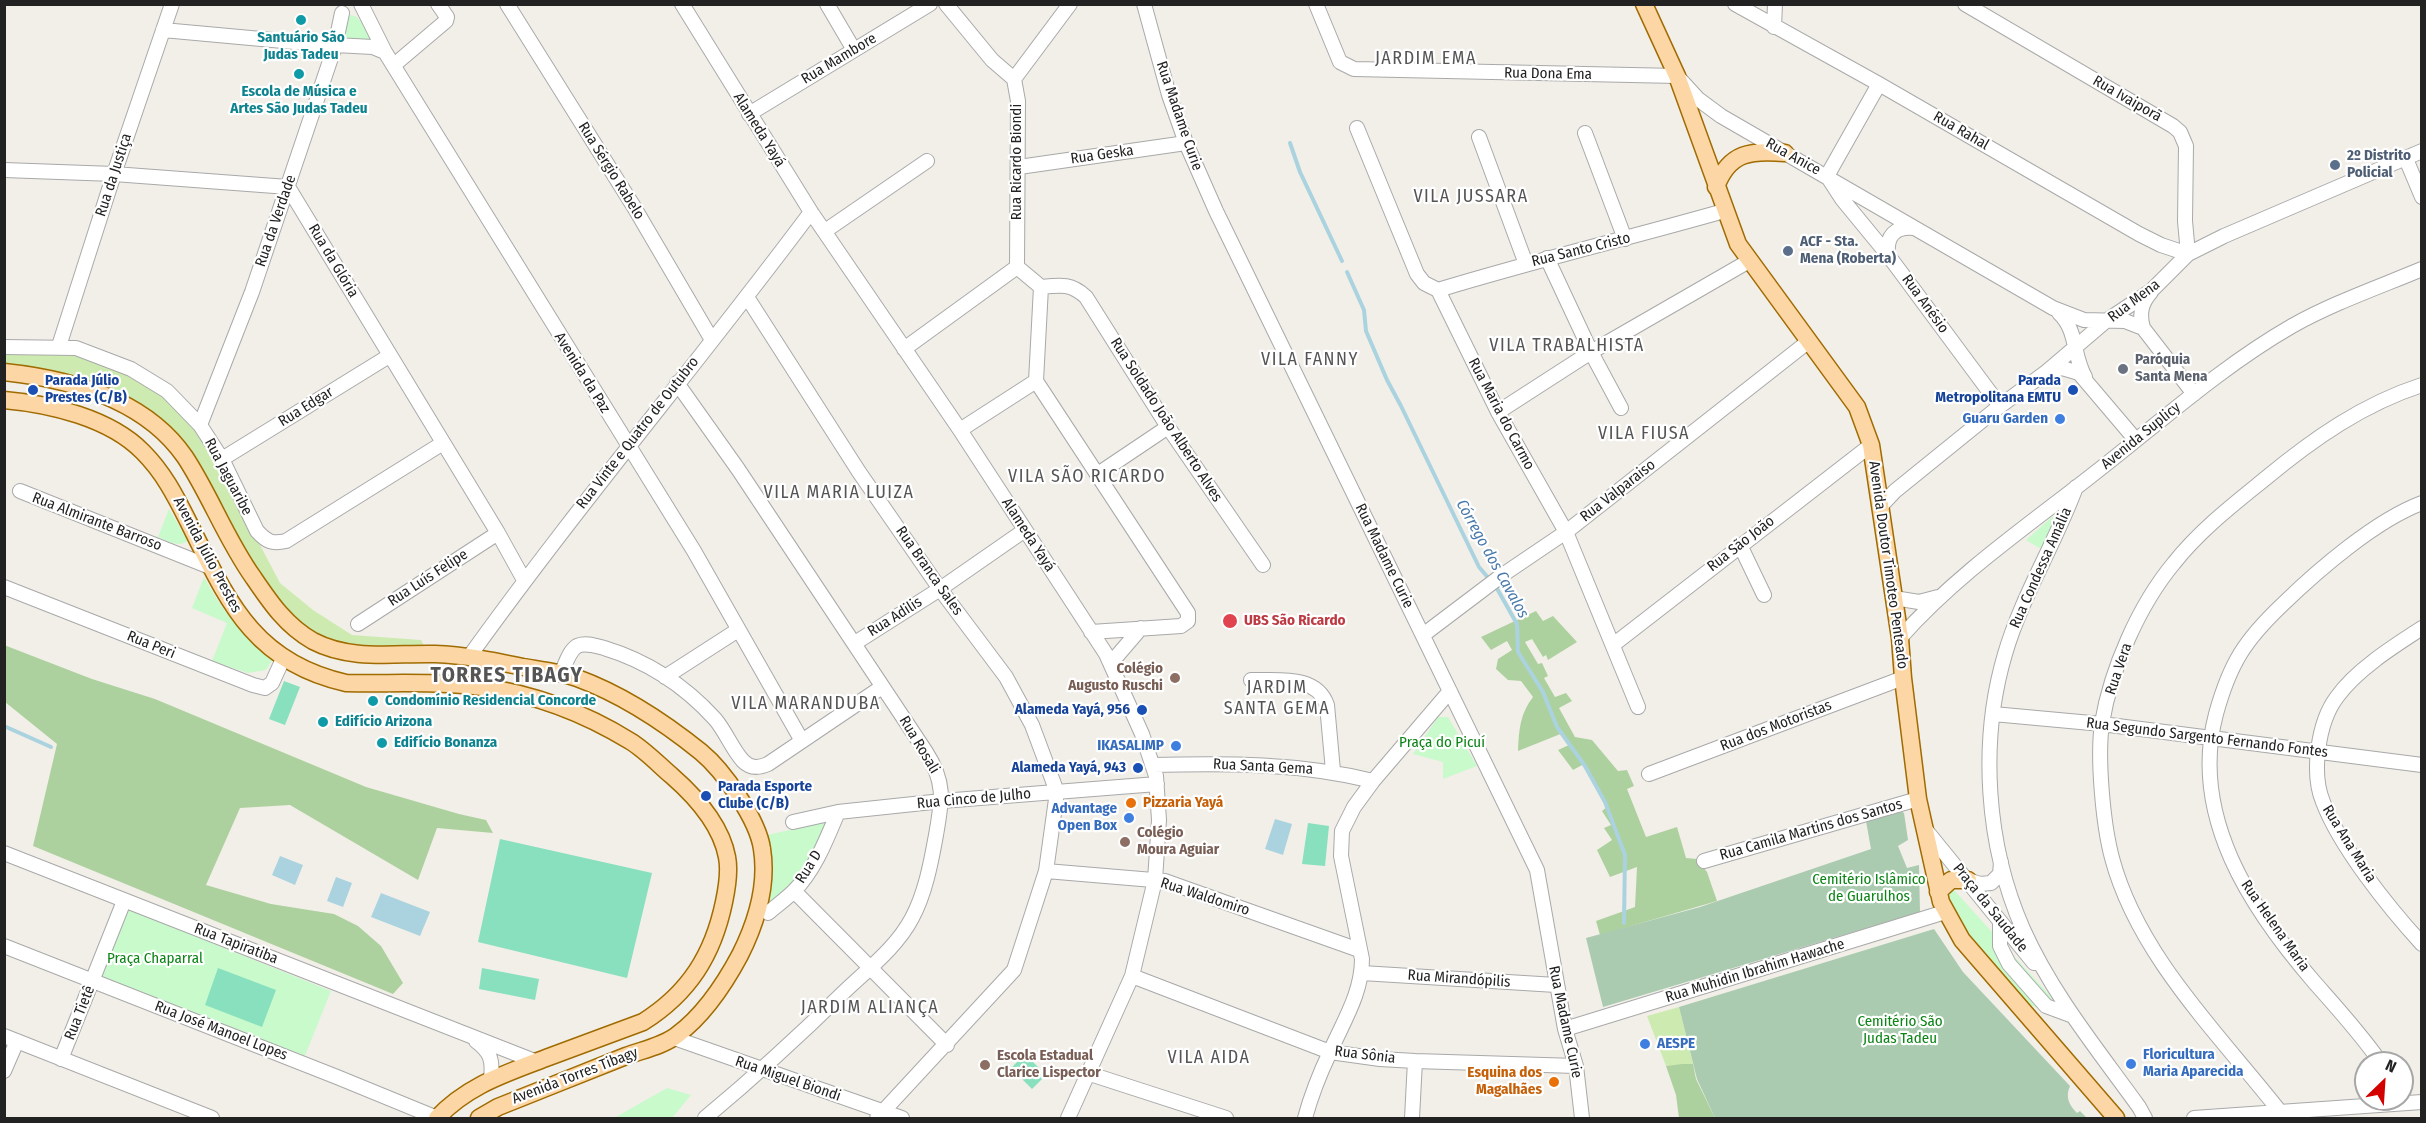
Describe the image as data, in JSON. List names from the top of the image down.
{
  "streets": {
    "main road": ["Avenida Júlio Prestes", "Avenida Doutor Timoteo Penteado", "Avenida Torres Tibagy"],
    "street": [
      "Rua Mambore",
      "Rua Dona Ema",
      "Rua Ivaiporã",
      "Rua Madame Curie",
      "Alameda Yayá",
      "Rua Rahal",
      "Rua Geska",
      "Rua Anice",
      "Rua Ricardo Biondi",
      "Rua Sérgio Rabelo",
      "Rua da Justiça",
      "Rua da Verdade",
      "Rua Santo Cristo",
      "Rua da Glória",
      "Rua Mena",
      "Rua Anésio",
      "Avenida da Paz",
      "Rua Edgar",
      "Rua Maria do Carmo",
      "Rua Soldado João Alberto Alves",
      "Rua Vinte e Quatro de Outubro",
      "Avenida Suplicy",
      "Rua Jaguaribe",
      "Rua Valparaiso",
      "Rua Almirante Barroso",
      "Rua São João",
      "Rua Condessa Amália",
      "Rua Branca Sales",
      "Rua Luís Felipe",
      "Rua Adilis",
      "Rua Peri",
      "Rua Vera",
      "Rua dos Motoristas",
      "Rua Segundo Sargento Fernando Fontes",
      "Rua Rosali",
      "Rua Santa Gema",
      "Rua Cinco de Julho",
      "Rua Camila Martins dos Santos",
      "Rua Ana Maria",
      "Rua D",
      "Rua Waldomiro",
      "Praça da Saudade",
      "Rua Helena Maria",
      "Rua Tapiratiba",
      "Rua Muhidin Ibrahim Hawache",
      "Rua Mirandópilis",
      "Rua Tietê",
      "Rua José Manoel Lopes",
      "Rua Sônia",
      "Rua Miguel Biondi"
    ]
  },
  "crossings": [
    ["Rua Mambore", "Alameda Yayá"],
    ["Rua Dona Ema", "Rua Anice"],
    ["Rua Dona Ema", "Avenida Doutor Timoteo Penteado"],
    ["Rua Ivaiporã", "Rua Rahal"],
    ["Rua Ivaiporã", "Rua Mena"],
    ["Rua Madame Curie", "Rua Geska"],
    ["Rua Madame Curie", "Rua Valparaiso"],
    ["Rua Madame Curie", "Rua Muhidin Ibrahim Hawache"],
    ["Rua Madame Curie", "Rua Mirandópilis"],
    ["Rua Madame Curie", "Rua Sônia"],
    ["Alameda Yayá", "Rua Vinte e Quatro de Outubro"],
    ["Alameda Yayá", "Rua Adilis"],
    ["Alameda Yayá", "Rua Santa Gema"],
    ["Alameda Yayá", "Rua Cinco de Julho"],
    ["Alameda Yayá", "Rua Waldomiro"],
    ["Alameda Yayá", "Rua Sônia"],
    ["Rua Rahal", "Rua Mena"],
    ["Rua Geska", "Rua Ricardo Biondi"],
    ["Rua Anice", "Rua Mena"],
    ["Rua Anice", "Rua Anésio"],
    ["Rua Anice", "Avenida Doutor Timoteo Penteado"],
    ["Rua Sérgio Rabelo", "Rua Vinte e Quatro de Outubro"],
    ["Rua da Justiça", "Rua Jaguaribe"],
    ["Rua da Verdade", "Rua da Glória"],
    ["Rua da Verdade", "Rua Jaguaribe"],
    ["Rua Santo Cristo", "Rua Maria do Carmo"],
    ["Rua Santo Cristo", "Avenida Doutor Timoteo Penteado"],
    ["Rua da Glória", "Rua Edgar"],
    ["Rua da Glória", "Rua Vinte e Quatro de Outubro"],
    ["Rua da Glória", "Rua Jaguaribe"],
    ["Rua da Glória", "Rua Luís Felipe"],
    ["Rua Mena", "Rua Anésio"],
    ["Rua Mena", "Avenida Doutor Timoteo Penteado"],
    ["Avenida da Paz", "Rua Vinte e Quatro de Outubro"],
    ["Rua Edgar", "Rua Jaguaribe"],
    ["Rua Maria do Carmo", "Rua Valparaiso"],
    ["Rua Maria do Carmo", "Rua São João"],
    ["Rua Vinte e Quatro de Outubro", "Avenida Júlio Prestes"],
    ["Rua Vinte e Quatro de Outubro", "Rua Branca Sales"],
    ["Rua Vinte e Quatro de Outubro", "Rua Rosali"],
    ["Avenida Suplicy", "Avenida Doutor Timoteo Penteado"],
    ["Avenida Suplicy", "Rua Condessa Amália"],
    ["Rua Valparaiso", "Avenida Doutor Timoteo Penteado"],
    ["Rua Almirante Barroso", "Avenida Júlio Prestes"],
    ["Rua São João", "Avenida Doutor Timoteo Penteado"],
    ["Avenida Júlio Prestes", "Rua Peri"],
    ["Avenida Júlio Prestes", "Rua Tapiratiba"],
    ["Avenida Júlio Prestes", "Rua José Manoel Lopes"],
    ["Avenida Júlio Prestes", "Avenida Torres Tibagy"],
    ["Avenida Júlio Prestes", "Rua Miguel Biondi"],
    ["Avenida Doutor Timoteo Penteado", "Rua dos Motoristas"],
    ["Avenida Doutor Timoteo Penteado", "Rua Camila Martins dos Santos"],
    ["Avenida Doutor Timoteo Penteado", "Praça da Saudade"],
    ["Avenida Doutor Timoteo Penteado", "Rua Muhidin Ibrahim Hawache"],
    ["Rua Condessa Amália", "Rua Segundo Sargento Fernando Fontes"],
    ["Rua Condessa Amália", "Praça da Saudade"],
    ["Rua Branca Sales", "Rua Adilis"],
    ["Rua Branca Sales", "Rua Cinco de Julho"],
    ["Rua Adilis", "Rua Rosali"],
    ["Rua Vera", "Rua Segundo Sargento Fernando Fontes"],
    ["Rua Segundo Sargento Fernando Fontes", "Rua Ana Maria"],
    ["Rua Segundo Sargento Fernando Fontes", "Rua Helena Maria"],
    ["Rua Rosali", "Rua Cinco de Julho"],
    ["Rua Rosali", "Rua Miguel Biondi"],
    ["Rua Cinco de Julho", "Rua D"],
    ["Rua Tapiratiba", "Rua Tietê"],
    ["Rua Tietê", "Rua José Manoel Lopes"],
    ["Avenida Torres Tibagy", "Rua Miguel Biondi"]
  ],
  "districts": [
    "JARDIM EMA",
    "VILA JUSSARA",
    "VILA TRABALHISTA",
    "VILA FANNY",
    "VILA FIUSA",
    "VILA SÃO RICARDO",
    "VILA MARIA LUIZA",
    "TORRES TIBAGY",
    "JARDIM SANTA GEMA",
    "VILA MARANDUBA",
    "JARDIM ALIANÇA",
    "VILA AIDA"
  ],
  "water": ["Córrego dos Cavalos"],
  "parks": [
    "Praça do Picuí",
    "Cemitério Islâmico de Guarulhos",
    "Praça Chaparral",
    "Cemitério São Judas Tadeu"
  ],
  "places": [
    "Santuário São Judas Tadeu",
    "Escola de Música e Artes São Judas Tadeu",
    "2º Distrito Policial",
    "ACF - Sta. Mena (Roberta)",
    "Paróquia Santa Mena",
    "Parada Júlio Prestes (C/B)",
    "Parada Metropolitana EMTU",
    "Guaru Garden",
    "UBS São Ricardo",
    "Colégio Augusto Ruschi",
    "Condomínio Residencial Concorde",
    "Alameda Yayá, 956",
    "Edifício Arizona",
    "Edifício Bonanza",
    "IKASALIMP",
    "Alameda Yayá, 943",
    "Parada Esporte Clube (C/B)",
    "Pizzaria Yayá",
    "Advantage Open Box",
    "Colégio Moura Aguiar",
    "AESPE",
    "Floricultura Maria Aparecida",
    "Escola Estadual Clarice Lispector",
    "Esquina dos Magalhães"
  ],
  "north": "top right"
}
